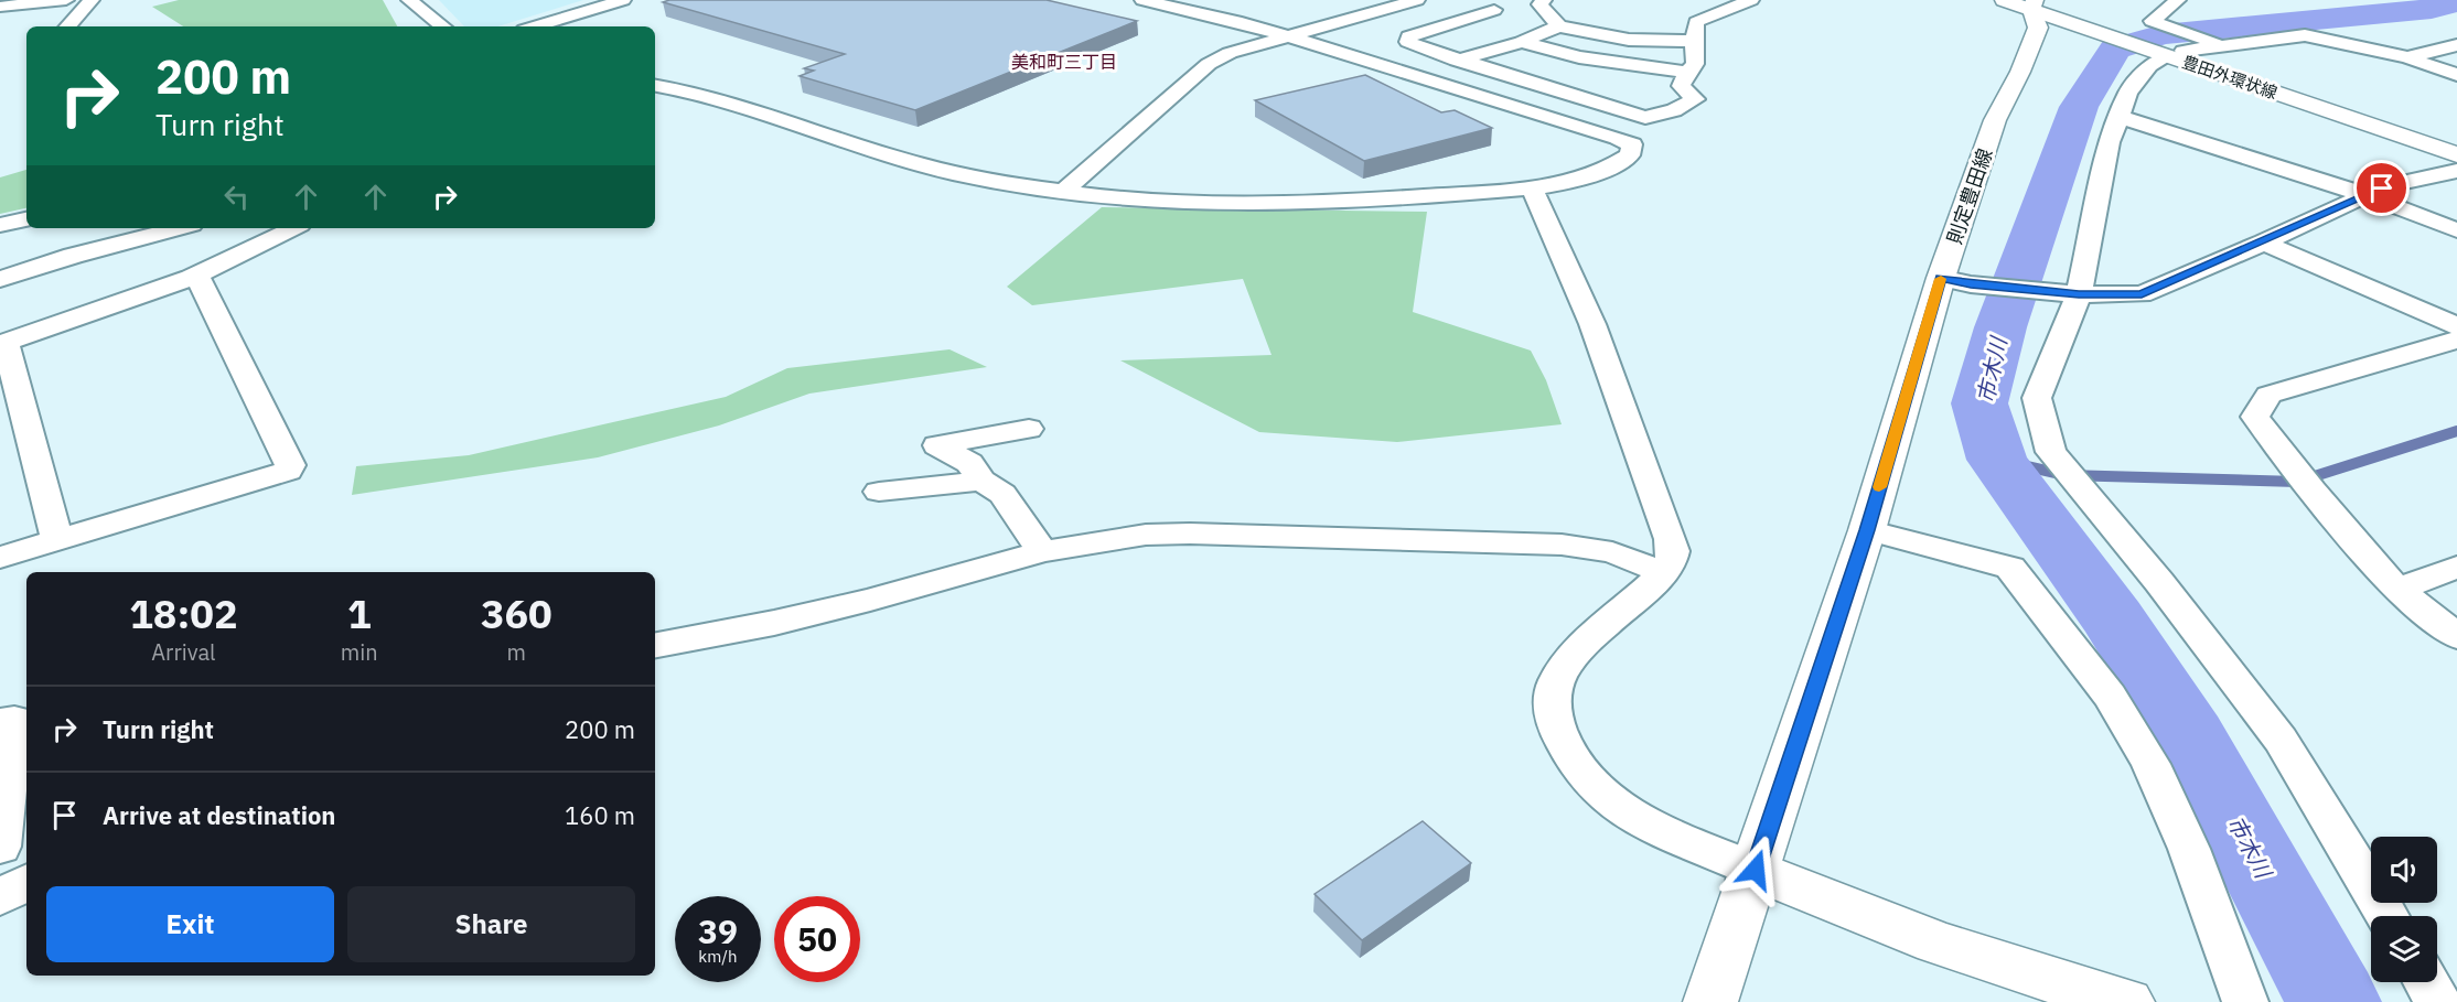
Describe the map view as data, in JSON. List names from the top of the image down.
{
  "streets": {
    "main road": ["豊田外環状線", "則定豊田線"]
  },
  "crossings": [
    ["豊田外環状線", "則定豊田線"]
  ],
  "districts": ["美和町三丁目"],
  "water": ["市木川"],
  "page": {
    "turn": ["200 m", "Turn right"],
    "eta": [
      "18:02",
      "Arrival",
      "1",
      "min",
      "360",
      "m"
    ],
    "list": [
      {
        "name": "Turn right",
        "value": "200 m"
      },
      {
        "name": "Arrive at destination",
        "value": "160 m"
      }
    ],
    "buttons": ["Exit", "Share"],
    "speed": "39 km/h",
    "limit": "50"
  }
}
